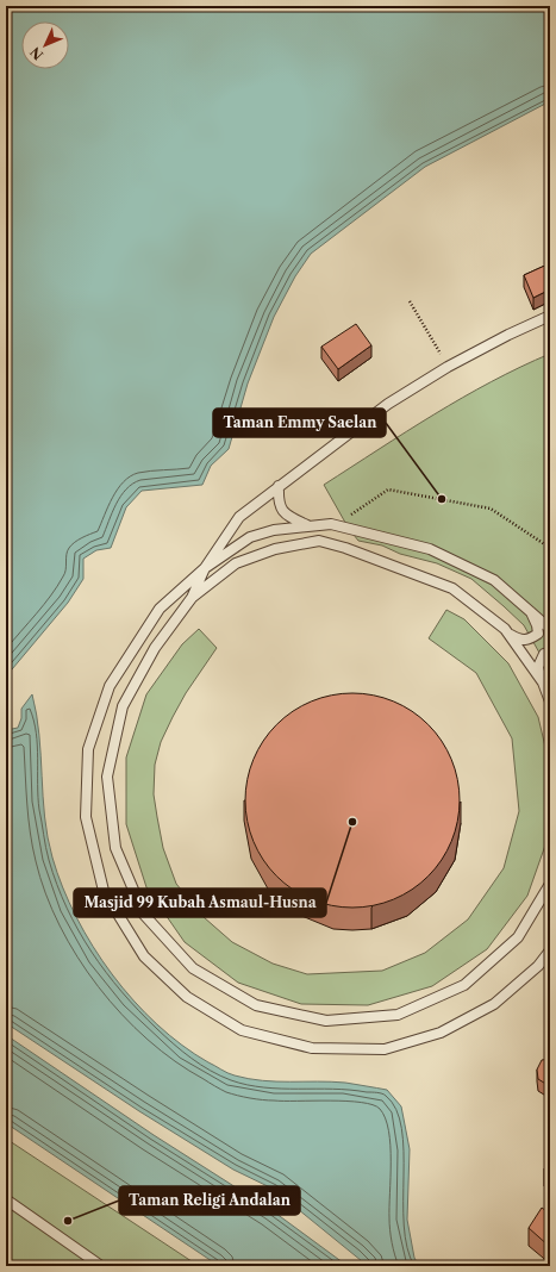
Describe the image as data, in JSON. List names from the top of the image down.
{
  "places": ["Taman Emmy Saelan", "Masjid 99 Kubah Asmaul-Husna", "Taman Religi Andalan"],
  "north": "bottom left"
}
